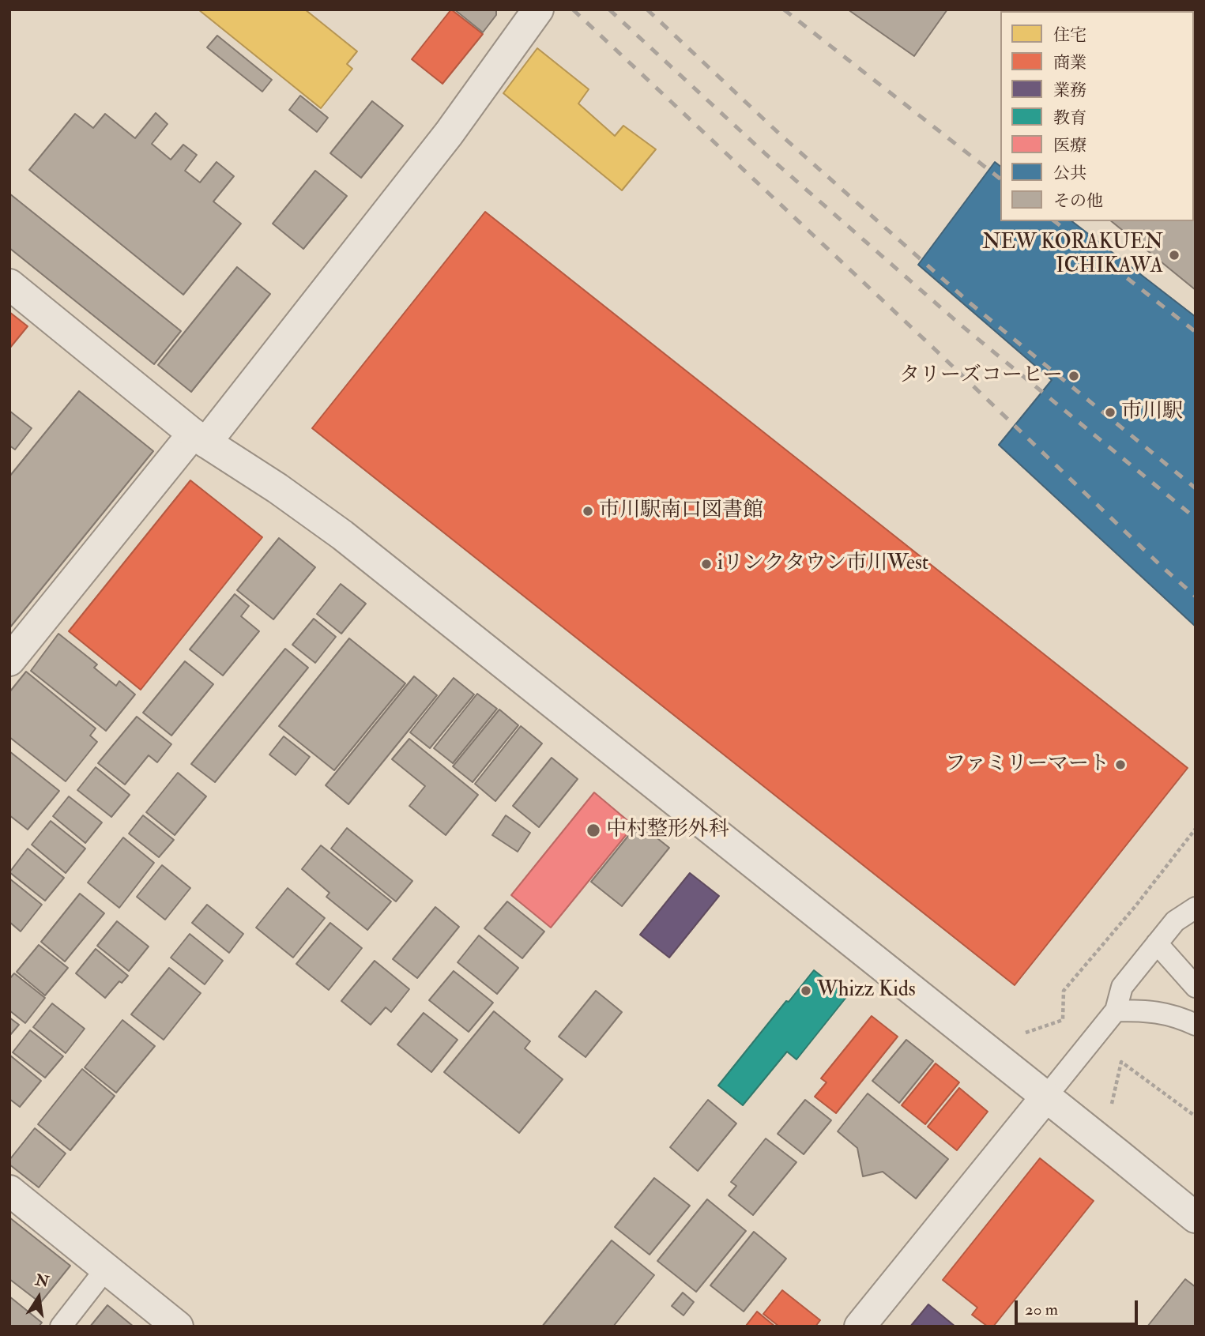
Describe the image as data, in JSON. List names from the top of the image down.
{
  "places": [
    "NEW KORAKUEN ICHIKAWA",
    "タリーズコーヒー",
    "市川駅",
    "市川駅南口図書館",
    "iリンクタウン市川West",
    "ファミリーマート",
    "中村整形外科",
    "Whizz Kids"
  ],
  "legend": [
    "住宅",
    "商業",
    "業務",
    "教育",
    "医療",
    "公共",
    "その他"
  ],
  "scale_bar": "20 m",
  "north": "top"
}
